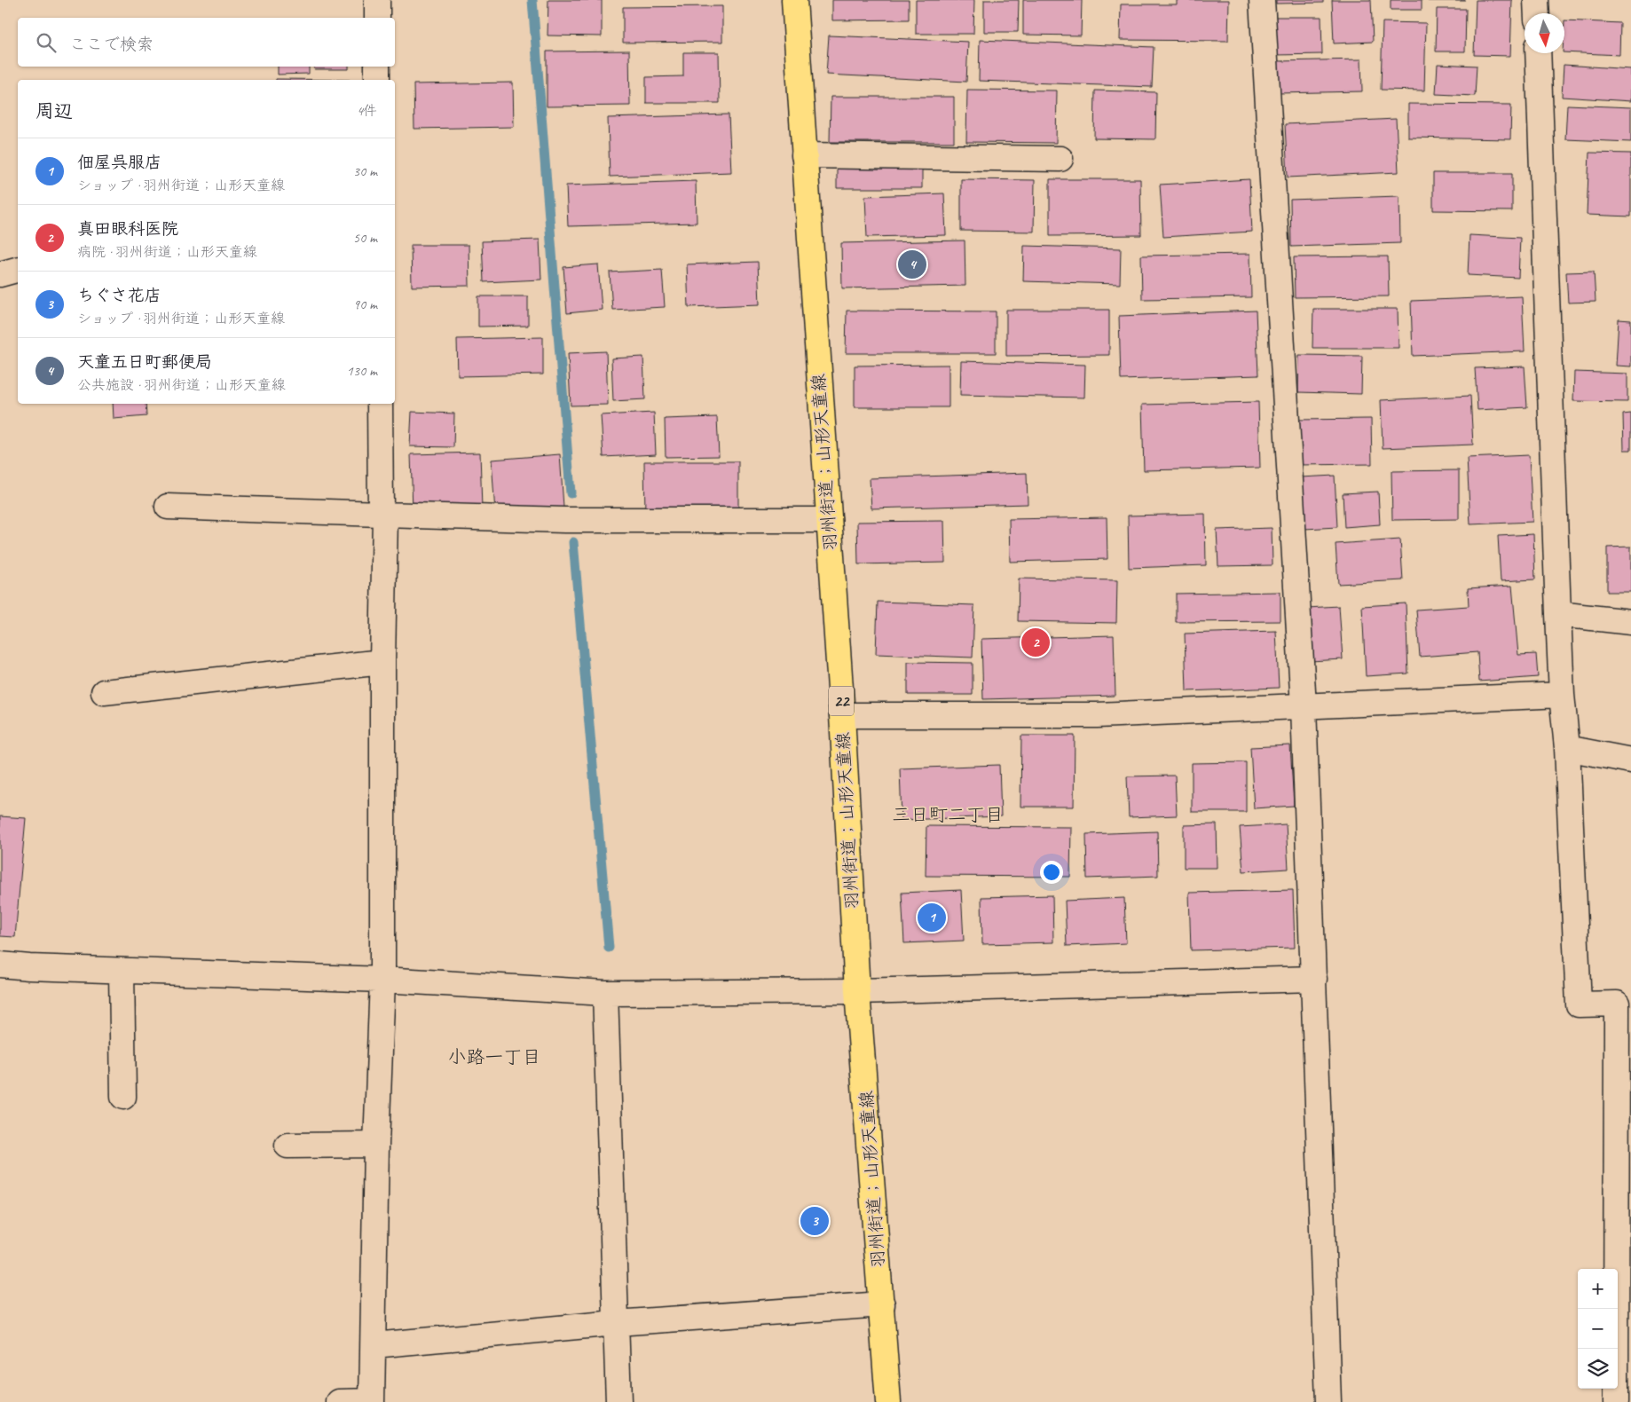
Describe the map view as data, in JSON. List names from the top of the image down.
{
  "streets": {
    "main road": ["羽州街道；山形天童線", "22"]
  },
  "districts": ["三日町二丁目", "小路一丁目"],
  "north": "bottom",
  "page": {
    "search": "ここで検索",
    "heading": ["周辺", "4件"],
    "list": [
      {
        "mark": "1",
        "name": "佃屋呉服店",
        "note": "ショップ · 羽州街道；山形天童線",
        "value": "30 m"
      },
      {
        "mark": "2",
        "name": "真田眼科医院",
        "note": "病院 · 羽州街道；山形天童線",
        "value": "50 m"
      },
      {
        "mark": "3",
        "name": "ちぐさ花店",
        "note": "ショップ · 羽州街道；山形天童線",
        "value": "90 m"
      },
      {
        "mark": "4",
        "name": "天童五日町郵便局",
        "note": "公共施設 · 羽州街道；山形天童線",
        "value": "130 m"
      }
    ],
    "pins": [
      "4",
      "2",
      "1",
      "3"
    ],
    "map_buttons": ["+", "−"]
  }
}
